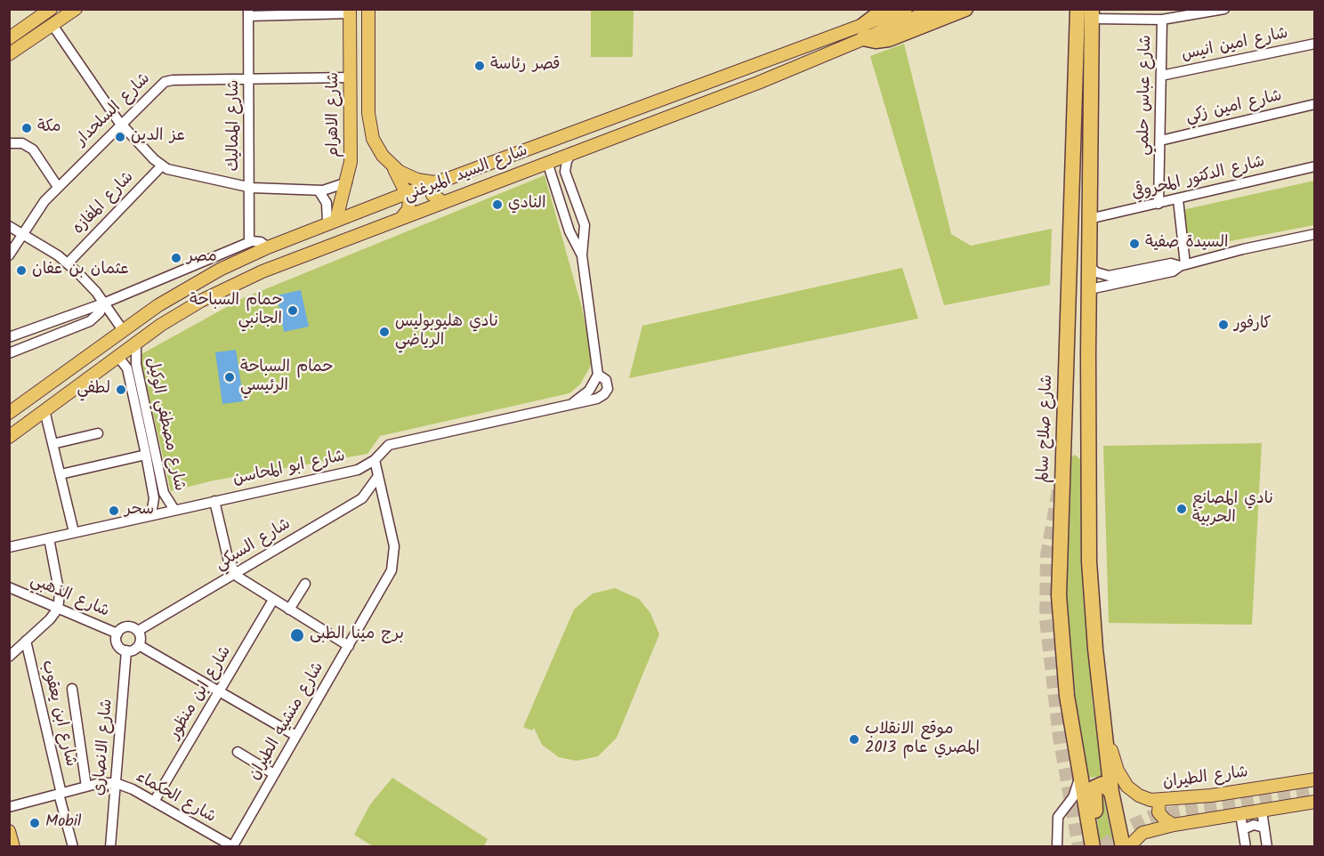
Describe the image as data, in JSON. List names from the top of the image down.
{
  "streets": {
    "highway": ["شارع السيد الميرغنى", "شارع صلاح سالم"],
    "main road": ["شارع الاهرام", "شارع الطيران"],
    "street": [
      "شارع امين انيس",
      "شارع عباس حلمي",
      "شارع امين زكي",
      "شارع السلحدار",
      "شارع المماليك",
      "شارع الدكتور المحروقي",
      "شارع المفازه",
      "شارع مصطفي الوكيل",
      "شارع ابو المحاسن",
      "شارع السبكي",
      "شارع الذهبي",
      "شارع ابن منظور",
      "شارع ابن يعقوب",
      "شارع منشيه الطيران",
      "شارع الانصاري",
      "شارع الحكماء"
    ]
  },
  "crossings": [
    ["شارع امين انيس", "شارع عباس حلمي"],
    ["شارع عباس حلمي", "شارع امين زكي"],
    ["شارع عباس حلمي", "شارع الدكتور المحروقي"],
    ["شارع السلحدار", "شارع الاهرام"],
    ["شارع السلحدار", "شارع المماليك"],
    ["شارع الاهرام", "شارع السيد الميرغنى"],
    ["شارع السيد الميرغنى", "شارع مصطفي الوكيل"],
    ["شارع مصطفي الوكيل", "شارع ابو المحاسن"],
    ["شارع ابو المحاسن", "شارع منشيه الطيران"],
    ["شارع السبكي", "شارع الذهبي"],
    ["شارع السبكي", "شارع منشيه الطيران"],
    ["شارع السبكي", "شارع الانصاري"],
    ["شارع الذهبي", "شارع الانصاري"],
    ["شارع ابن منظور", "شارع الحكماء"],
    ["شارع ابن يعقوب", "شارع الحكماء"],
    ["شارع منشيه الطيران", "شارع الحكماء"],
    ["شارع الانصاري", "شارع الحكماء"]
  ],
  "places": [
    "قصر رئاسة",
    "مكة",
    "عز الدين",
    "النادي",
    "السيدة صفية",
    "مصر",
    "عثمان بن عفان",
    "حمام السباحة الجانبي",
    "كارفور",
    "نادي هليوبوليس الرياضي",
    "حمام السباحة الرئيسي",
    "لطفي",
    "نادي المصانع الحربية",
    "سحر",
    "برج مينا الطبى",
    "موقع الانقلاب المصري عام 2013",
    "Mobil"
  ]
}
